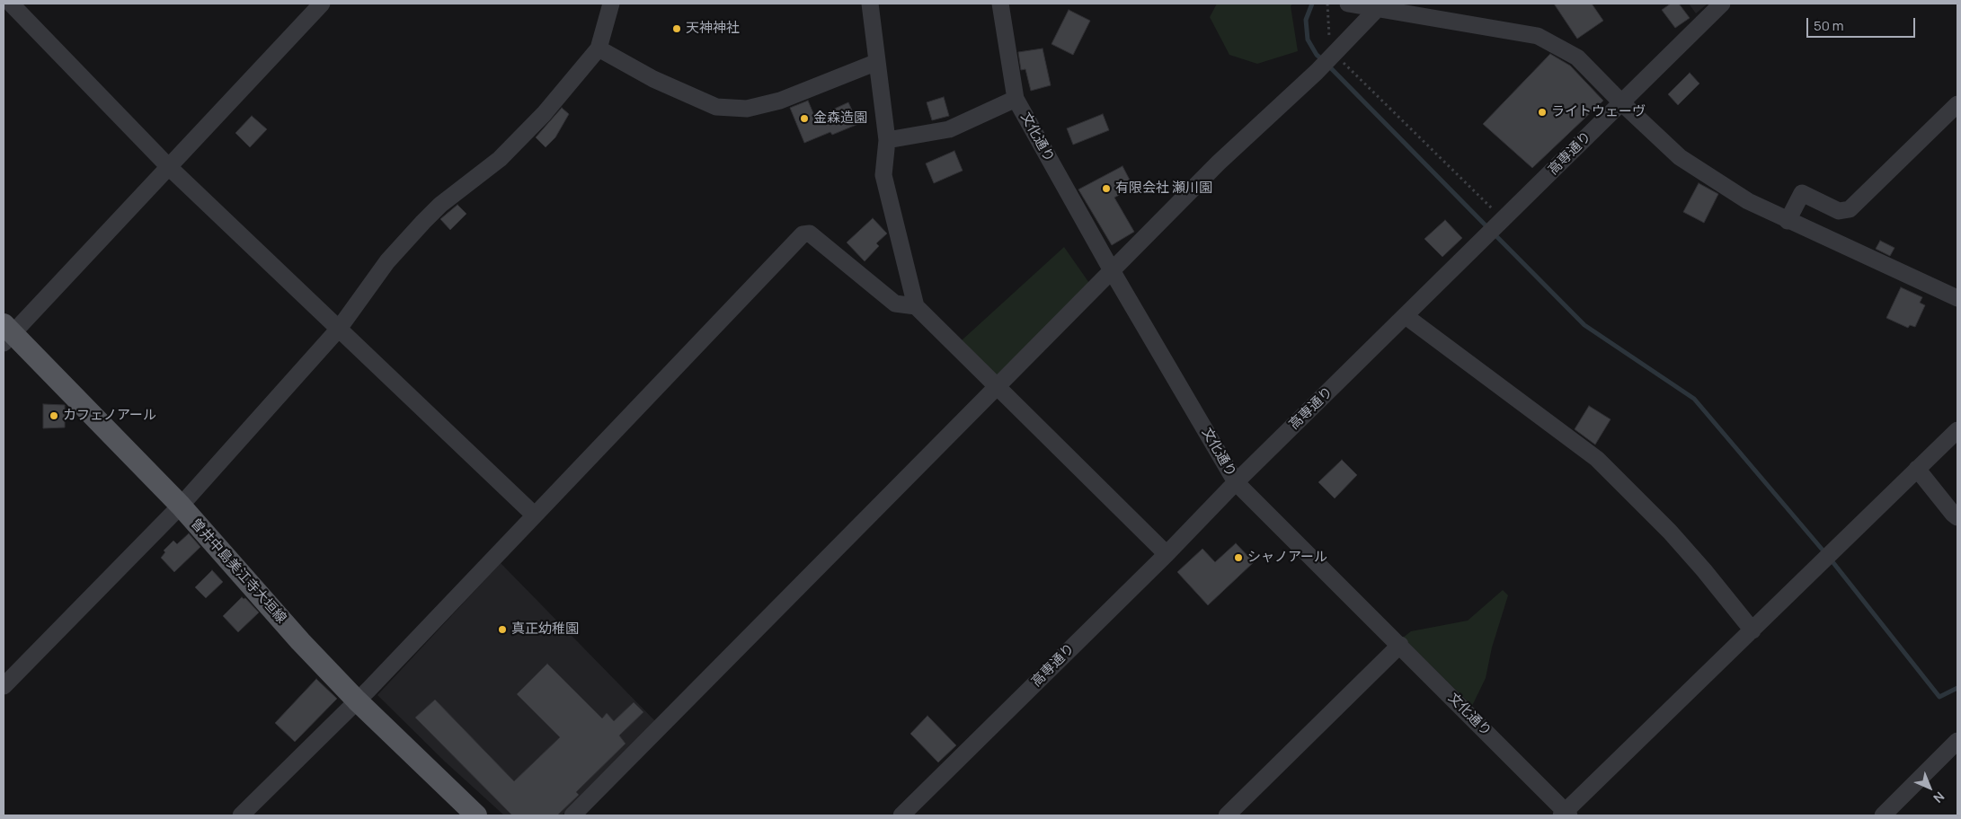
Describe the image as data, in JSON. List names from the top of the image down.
{
  "streets": {
    "main road": ["曽井中島美江寺大垣線"],
    "street": ["文化通り", "高専通り"]
  },
  "crossings": [
    ["文化通り", "高専通り"]
  ],
  "places": [
    "天神神社",
    "ライトウェーヴ",
    "金森造園",
    "有限会社 瀬川園",
    "カフェノアール",
    "シャノアール",
    "真正幼稚園"
  ],
  "scale_bar": "50 m",
  "north": "bottom right"
}
